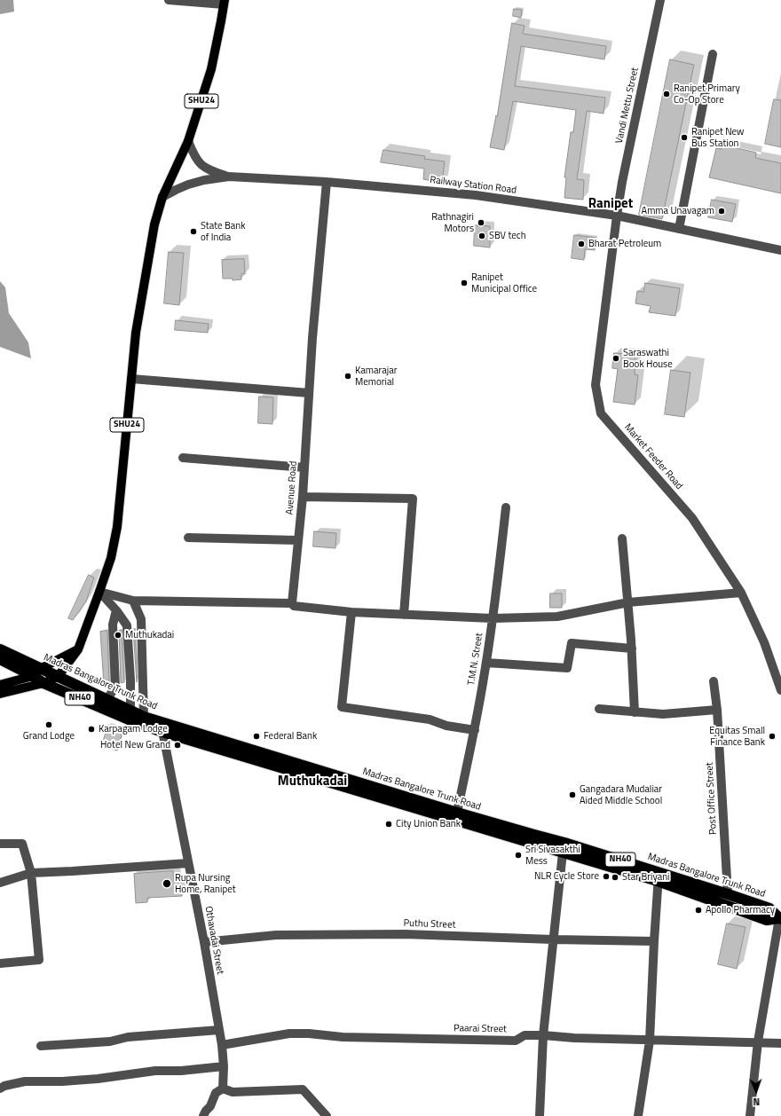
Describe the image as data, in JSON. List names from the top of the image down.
{
  "streets": {
    "highway": ["Madras Bangalore Trunk Road", "NH40"],
    "main road": ["SHU24"],
    "street": [
      "Vandi Mettu Street",
      "Railway Station Road",
      "Market Feeder Road",
      "Avenue Road",
      "T.M.N. Street",
      "Post Office Street",
      "Puthu Street",
      "Othavadai Street",
      "Paarai Street"
    ]
  },
  "crossings": [
    ["SHU24", "Railway Station Road"],
    ["Vandi Mettu Street", "Railway Station Road"],
    ["Vandi Mettu Street", "Market Feeder Road"],
    ["Railway Station Road", "Market Feeder Road"],
    ["Railway Station Road", "Avenue Road"],
    ["T.M.N. Street", "Madras Bangalore Trunk Road"],
    ["Madras Bangalore Trunk Road", "NH40"],
    ["Madras Bangalore Trunk Road", "Post Office Street"],
    ["Madras Bangalore Trunk Road", "Othavadai Street"],
    ["NH40", "Othavadai Street"],
    ["Puthu Street", "Othavadai Street"],
    ["Othavadai Street", "Paarai Street"]
  ],
  "districts": ["Ranipet", "Muthukadai"],
  "places": [
    "Ranipet Primary Co-Op Store",
    "Ranipet New Bus Station",
    "Amma Unavagam",
    "Rathnagiri Motors",
    "State Bank of India",
    "SBV tech",
    "Bharat Petroleum",
    "Ranipet Municipal Office",
    "Saraswathi Book House",
    "Kamarajar Memorial",
    "Muthukadai",
    "Grand Lodge",
    "Karpagam Lodge",
    "Federal Bank",
    "Equitas Small Finance Bank",
    "Hotel New Grand",
    "Gangadara Mudaliar Aided Middle School",
    "City Union Bank",
    "Sri Sivasakthi Mess",
    "NLR Cycle Store",
    "Star Briyani",
    "Rupa Nursing Home, Ranipet",
    "Apollo Pharmacy"
  ],
  "north": "bottom"
}
